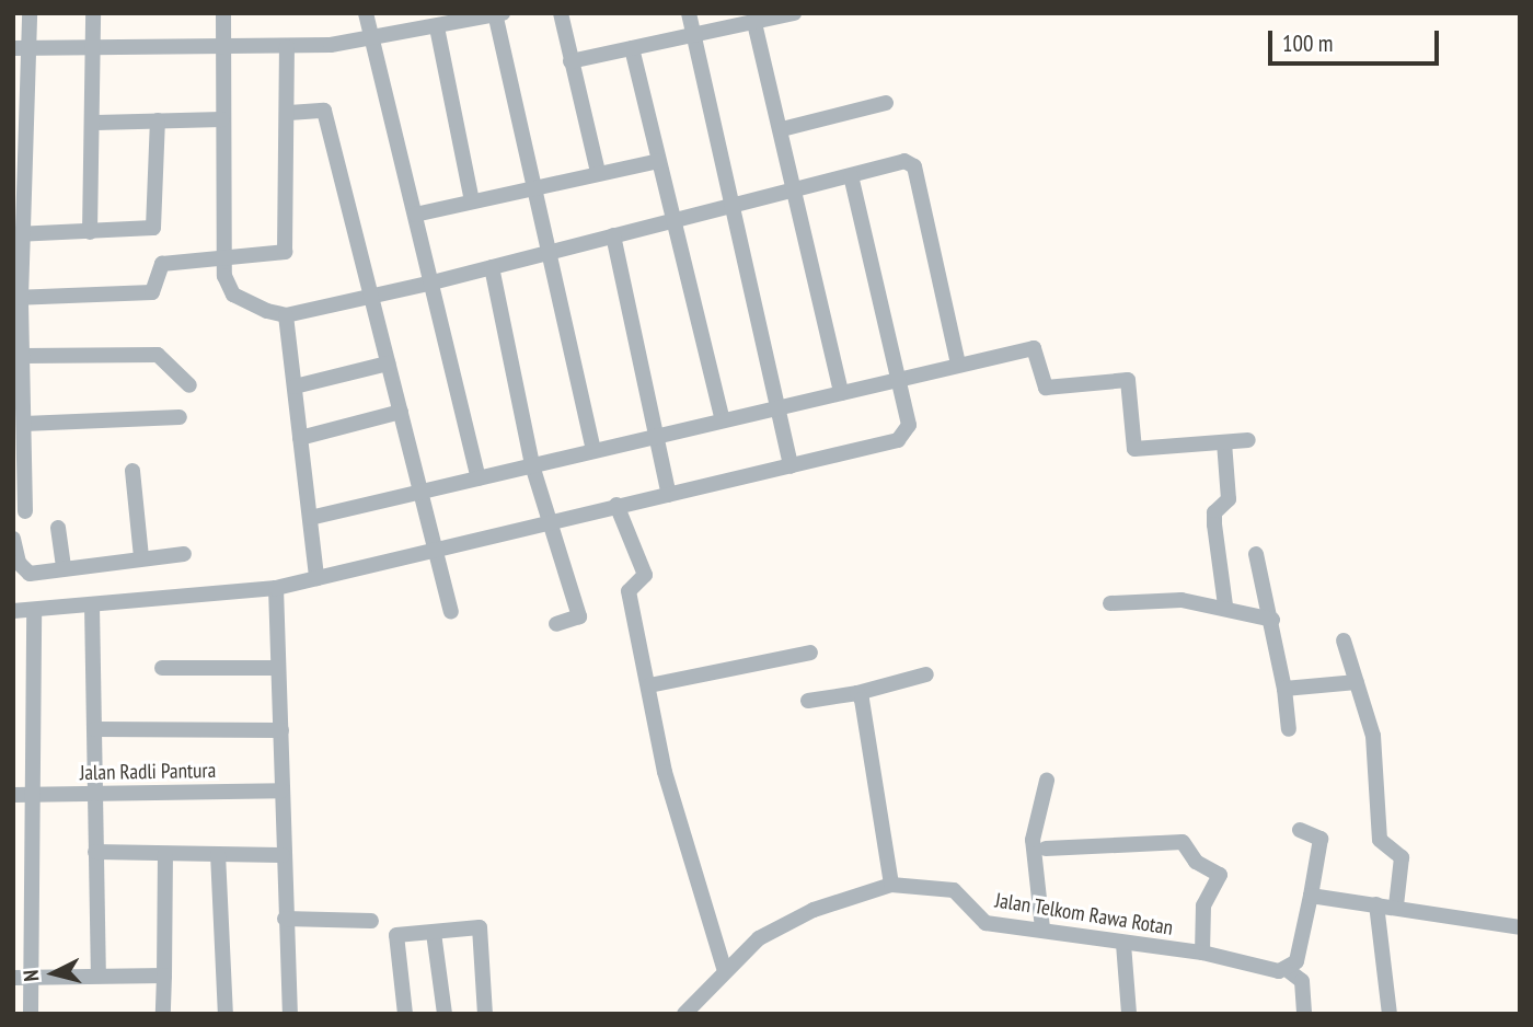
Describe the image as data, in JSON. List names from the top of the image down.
{
  "streets": {
    "street": ["Jalan Radli Pantura", "Jalan Telkom Rawa Rotan"]
  },
  "scale_bar": "100 m",
  "north": "left"
}
